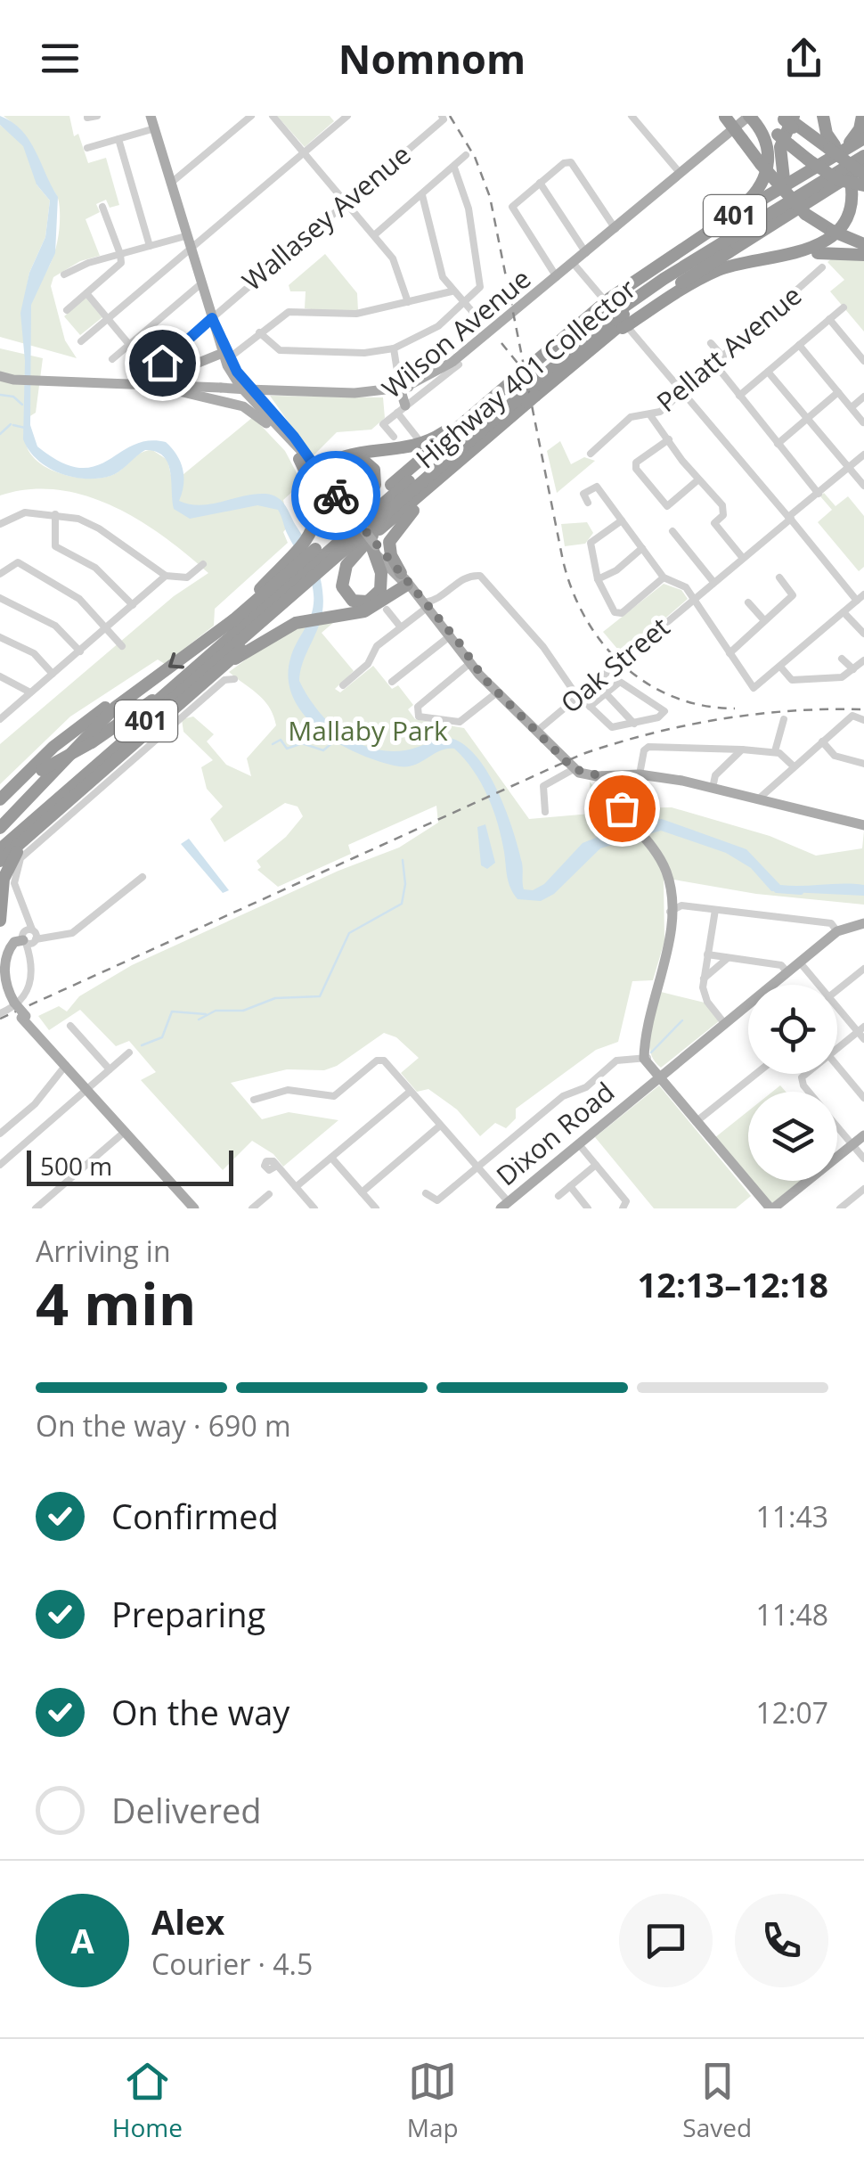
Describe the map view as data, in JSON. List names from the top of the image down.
{
  "streets": {
    "highway": ["401", "Highway 401 Collector"],
    "main road": ["Wilson Avenue", "Dixon Road"],
    "street": ["Wallasey Avenue", "Pellatt Avenue", "Oak Street"]
  },
  "crossings": [
    ["401", "Highway 401 Collector"]
  ],
  "parks": ["Mallaby Park"],
  "scale_bar": "500 m",
  "page": {
    "header": "Nomnom",
    "scale": "500 m",
    "heading": ["4 min", "Arriving in", "12:13–12:18"],
    "panel": ["Alex", "Courier · 4.5"],
    "bar": "On the way · 690 m",
    "list": [
      ["Confirmed", "11:43"],
      ["Preparing", "11:48"],
      ["On the way", "12:07"],
      "Delivered"
    ],
    "round": "A",
    "tabs": ["Home", "Map", "Saved"]
  }
}
